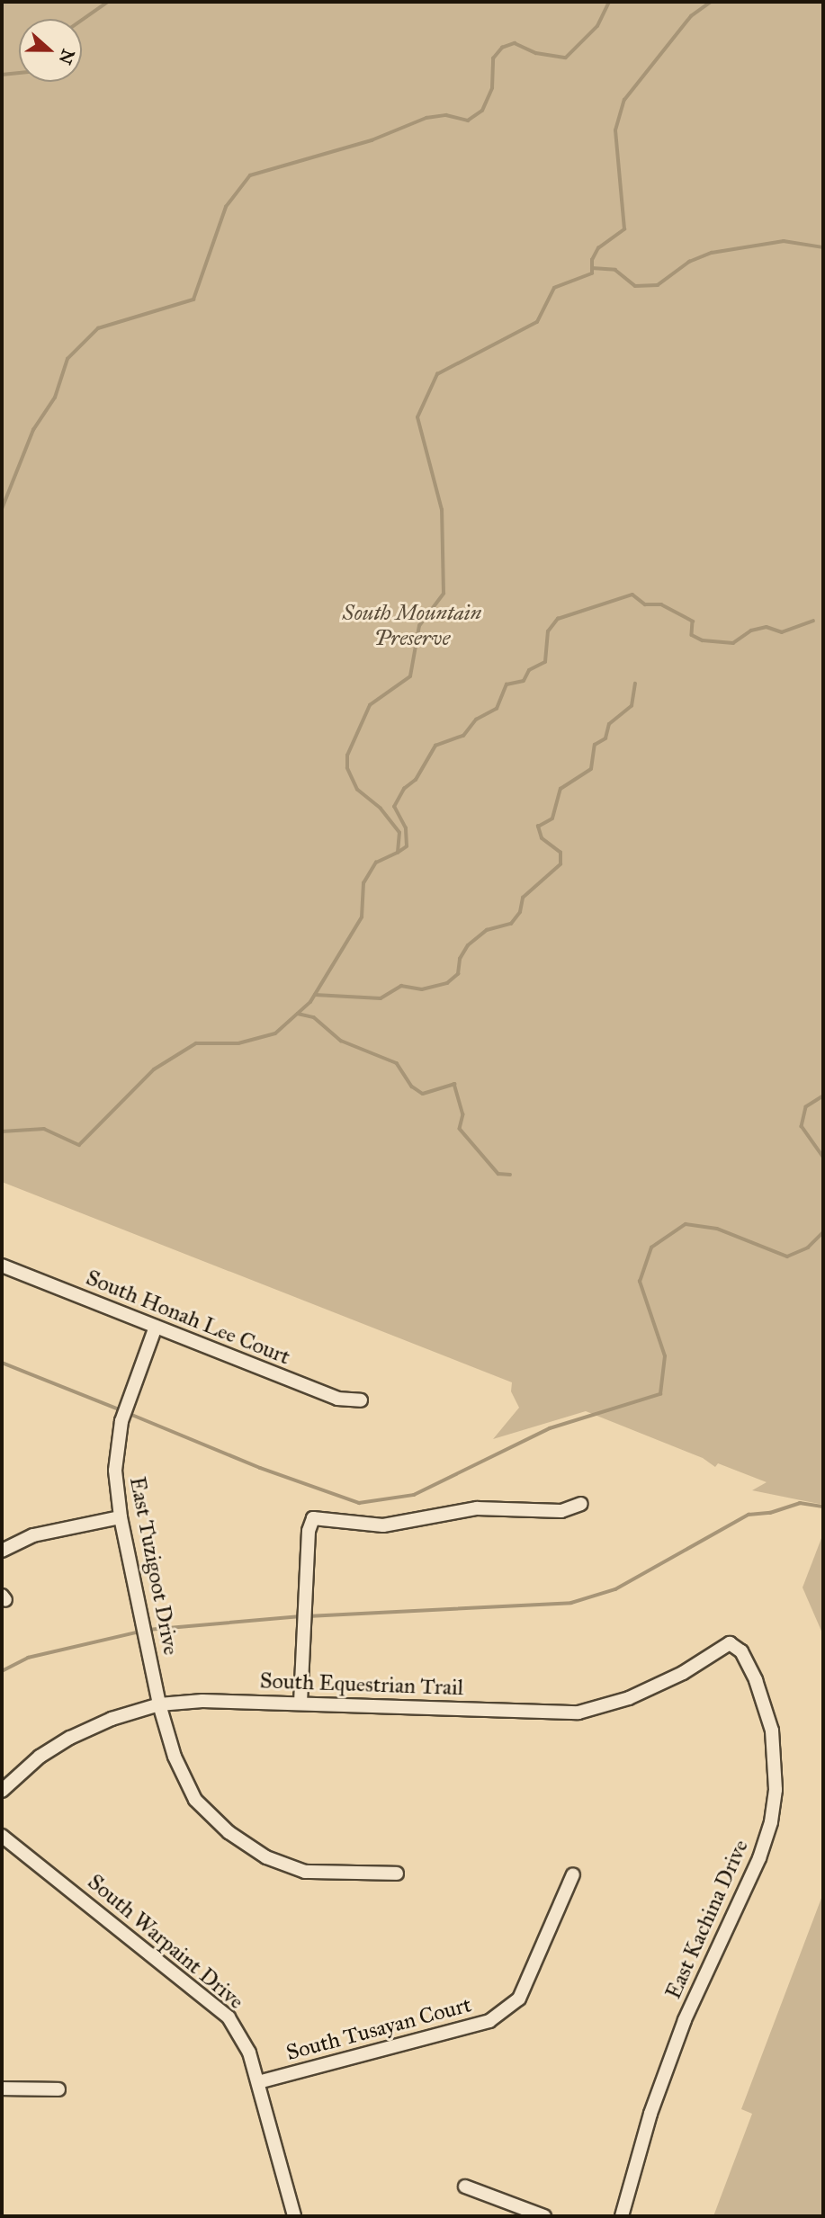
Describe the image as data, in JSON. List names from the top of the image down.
{
  "streets": {
    "street": [
      "South Honah Lee Court",
      "East Tuzigoot Drive",
      "South Equestrian Trail",
      "East Kachina Drive",
      "South Warpaint Drive",
      "South Tusayan Court"
    ]
  },
  "crossings": [
    ["South Honah Lee Court", "East Tuzigoot Drive"],
    ["East Tuzigoot Drive", "South Equestrian Trail"],
    ["South Equestrian Trail", "East Kachina Drive"],
    ["South Warpaint Drive", "South Tusayan Court"]
  ],
  "parks": ["South Mountain Preserve"],
  "north": "right"
}
